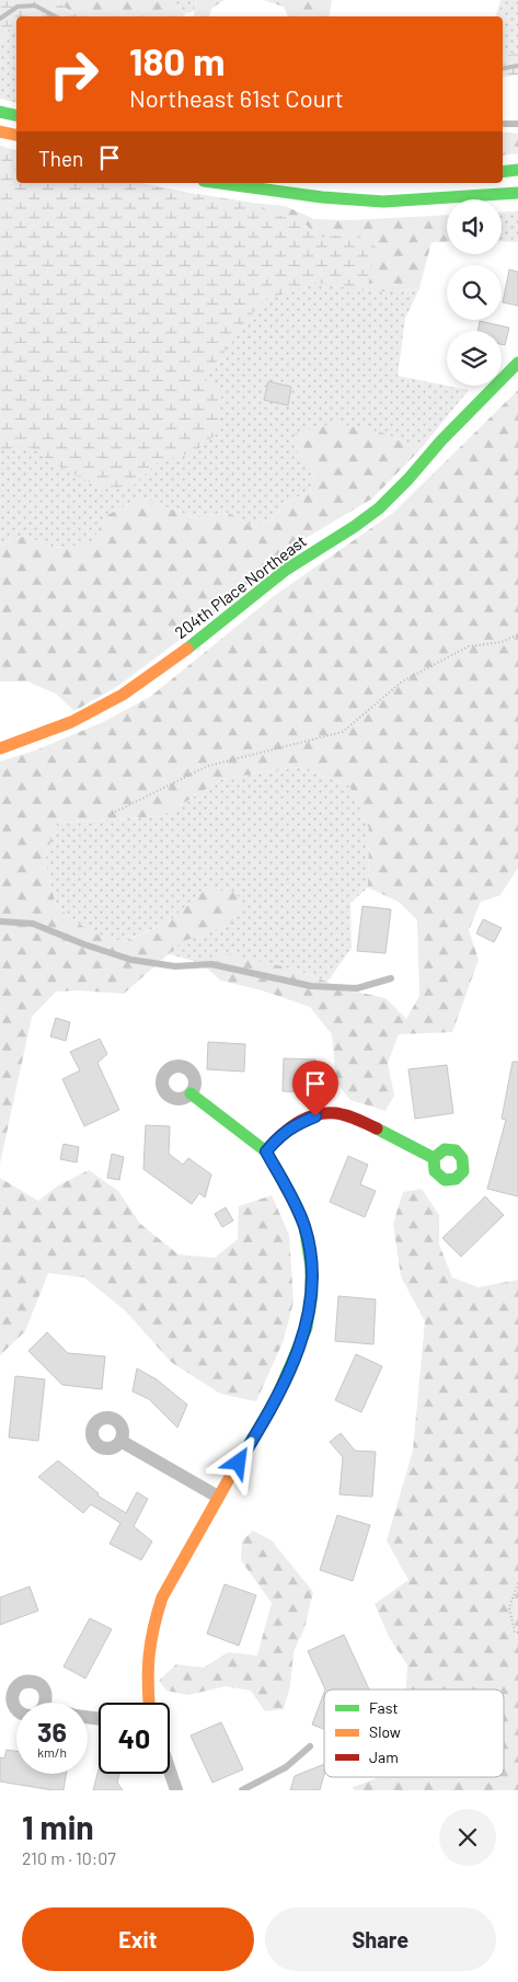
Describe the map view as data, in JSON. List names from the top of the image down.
{
  "streets": {
    "street": ["204th Place Northeast"]
  },
  "legend": ["Fast", "Slow", "Jam"],
  "page": {
    "turn": ["180 m", "Northeast 61st Court"],
    "then": "Then",
    "speed": "36 km/h",
    "limit": "40",
    "heading": ["1 min", "210 m · 10:07"],
    "buttons": ["Exit", "Share"]
  }
}
